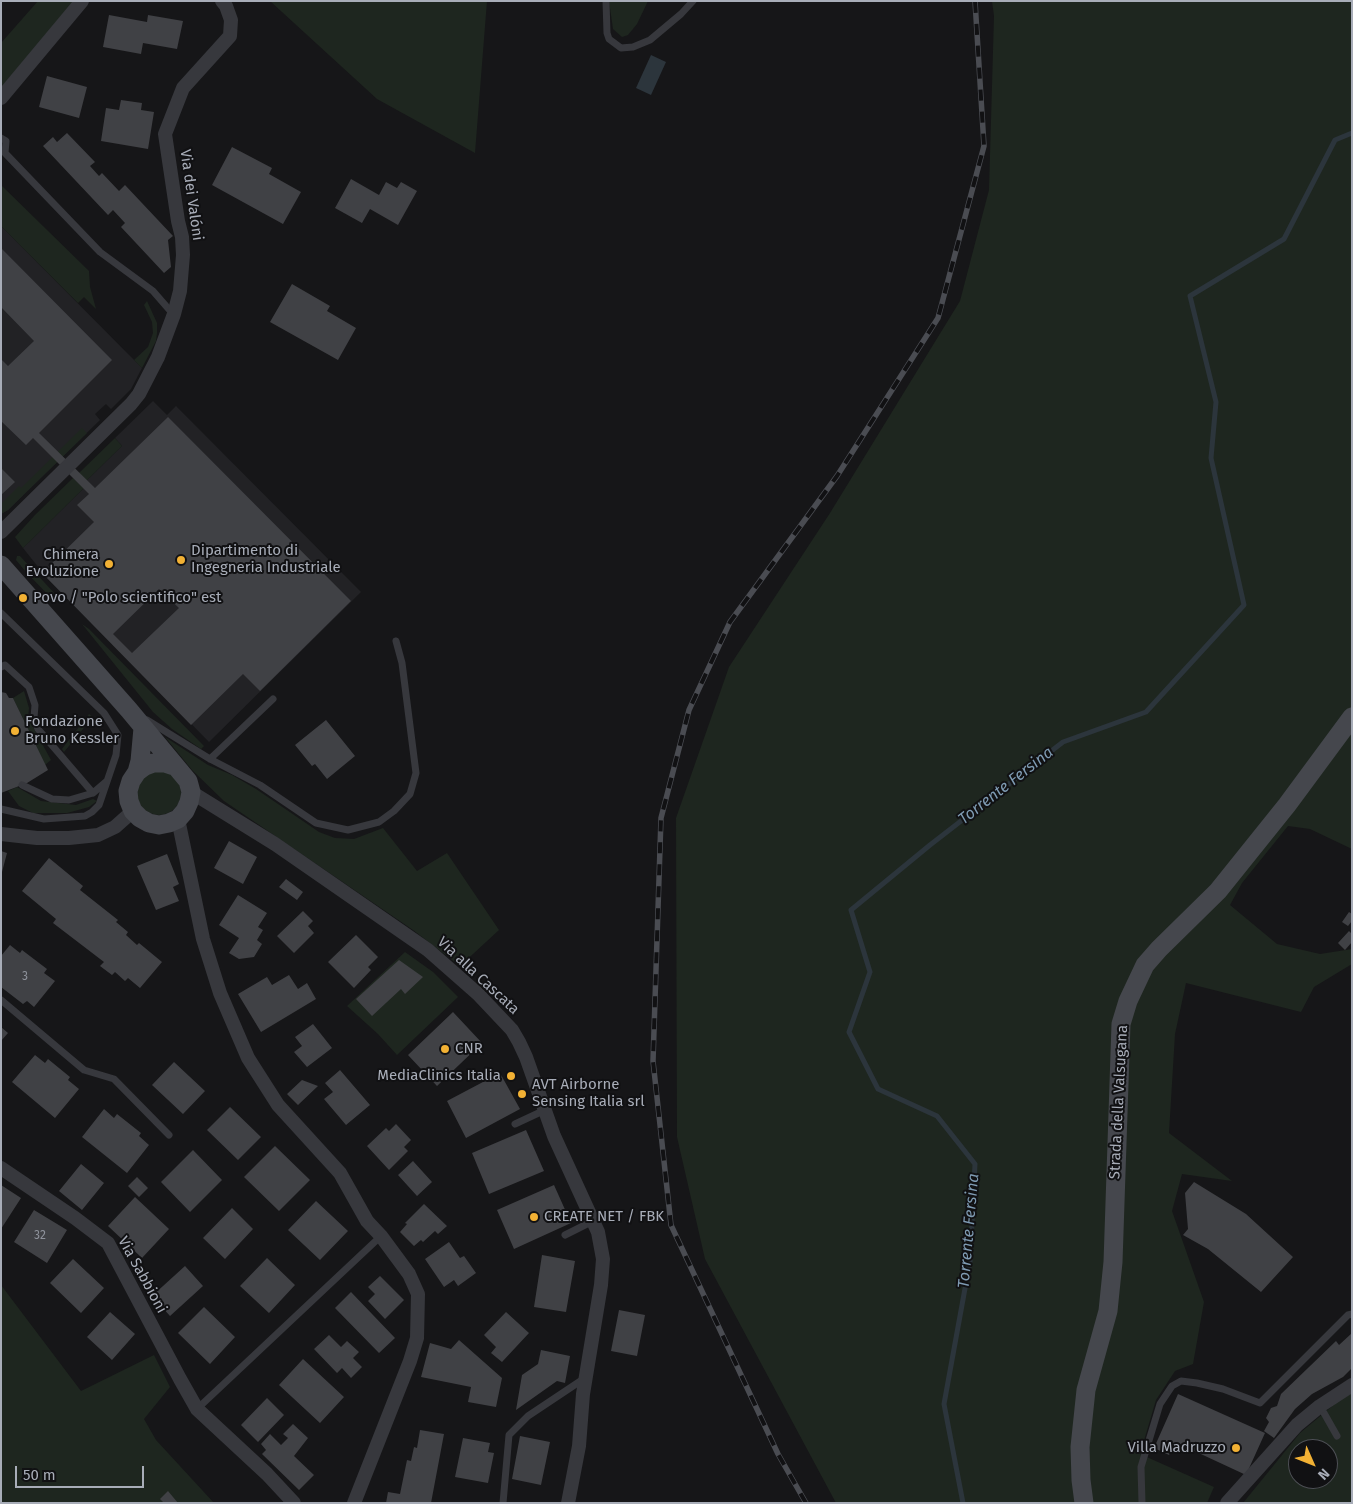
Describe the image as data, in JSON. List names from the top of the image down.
{
  "streets": {
    "main road": ["Strada della Valsugana"],
    "street": ["Via dei Valóni", "Via alla Cascata", "Via Sabbioni"]
  },
  "water": ["Torrente Fersina"],
  "places": [
    "Dipartimento di Ingegneria Industriale",
    "Chimera Evoluzione",
    "Povo / \"Polo scientifico\" est",
    "Fondazione Bruno Kessler",
    "CNR",
    "MediaClinics Italia",
    "AVT Airborne Sensing Italia srl",
    "CREATE NET / FBK",
    "Villa Madruzzo"
  ],
  "house_numbers": ["3", "32"],
  "scale_bar": "50 m",
  "north": "bottom right"
}
